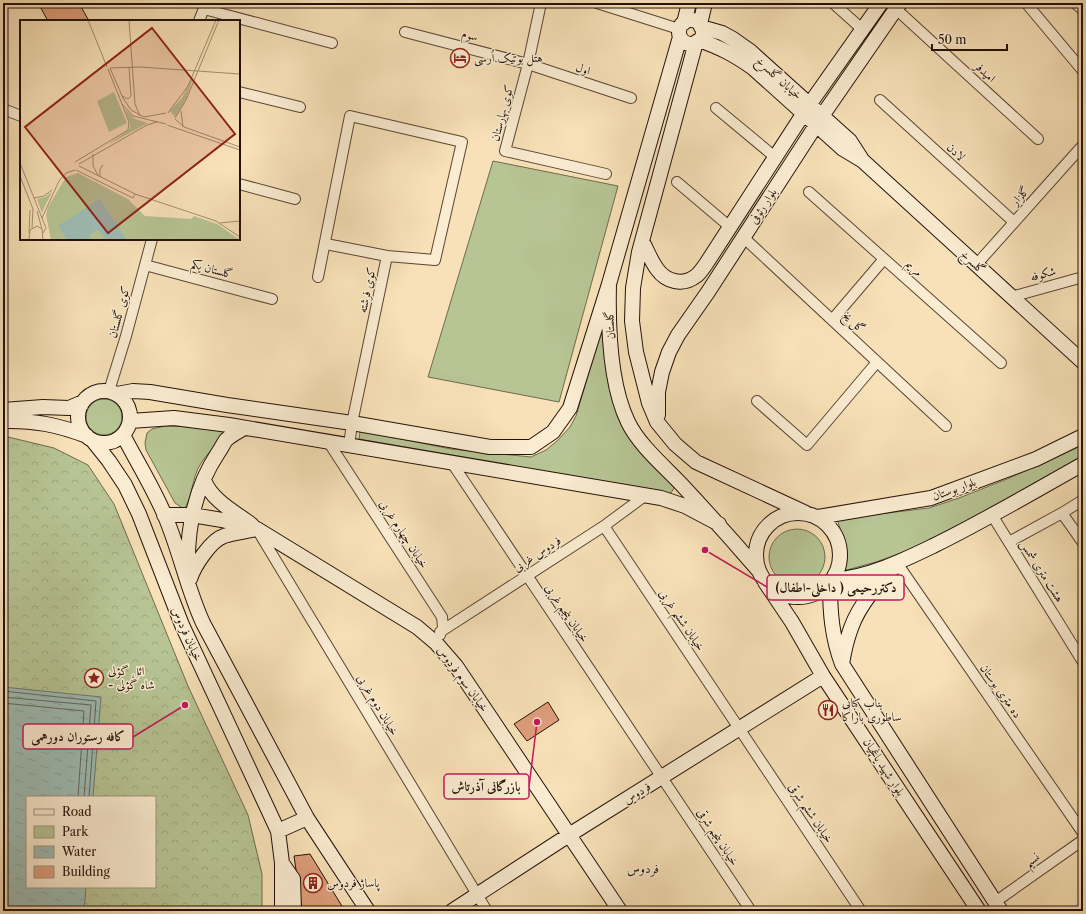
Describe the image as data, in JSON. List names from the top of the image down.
{
  "streets": {
    "main road": [
      "خیابان گلسرخ",
      "بلوار رئوفی",
      "گلسرخ",
      "گلستان",
      "بلوار بوستان",
      "خیابان فردوس",
      "خیابان سوم فردوس",
      "بلوار شهید یاغچیان",
      "فردوس"
    ],
    "street": [
      "سوم",
      "اول",
      "امیدفر",
      "کوی بهارستان",
      "لادن",
      "گلزار",
      "مریم",
      "گلستان یکم",
      "شکوفه",
      "کوی فرشته",
      "کوی گلستان",
      "گل یخ",
      "خیابان چهارم غربی",
      "فردوس غربی",
      "هشت متری شمس",
      "خیابان پنجم غربی",
      "خیابان ششم غربی",
      "ده متری بوستان",
      "خیابان دوم غربی",
      "خیابان ششم شرقی",
      "خیابان پنجم شرقی",
      "نسیم"
    ]
  },
  "crossings": [
    ["سوم", "اول"],
    ["سوم", "کوی بهارستان"],
    ["اول", "کوی بهارستان"],
    ["امیدفر", "بلوار رئوفی"],
    ["خیابان گلسرخ", "بلوار رئوفی"],
    ["خیابان گلسرخ", "گلسرخ"],
    ["خیابان گلسرخ", "گلستان"],
    ["لادن", "گلزار"],
    ["گلزار", "گلسرخ"],
    ["بلوار رئوفی", "گل یخ"],
    ["بلوار رئوفی", "گلستان"],
    ["گلسرخ", "شکوفه"],
    ["گلستان یکم", "کوی گلستان"],
    ["کوی گلستان", "خیابان فردوس"],
    ["گلستان", "بلوار بوستان"],
    ["گلستان", "بلوار شهید یاغچیان"],
    ["بلوار بوستان", "بلوار شهید یاغچیان"],
    ["خیابان چهارم غربی", "فردوس غربی"],
    ["خیابان چهارم غربی", "خیابان سوم فردوس"],
    ["فردوس غربی", "خیابان پنجم غربی"],
    ["فردوس غربی", "خیابان ششم غربی"],
    ["فردوس غربی", "خیابان سوم فردوس"],
    ["خیابان پنجم غربی", "فردوس"],
    ["خیابان پنجم غربی", "خیابان پنجم شرقی"],
    ["خیابان ششم غربی", "فردوس"],
    ["خیابان ششم غربی", "خیابان ششم شرقی"],
    ["خیابان فردوس", "خیابان سوم فردوس"],
    ["خیابان سوم فردوس", "خیابان دوم غربی"],
    ["خیابان سوم فردوس", "فردوس"],
    ["ده متری بوستان", "نسیم"],
    ["خیابان دوم غربی", "فردوس"],
    ["بلوار شهید یاغچیان", "فردوس"],
    ["بلوار شهید یاغچیان", "نسیم"],
    ["فردوس", "خیابان ششم شرقی"],
    ["فردوس", "خیابان پنجم شرقی"]
  ],
  "districts": ["فردوس"],
  "places": {
    "hotel": ["هتل بوتیک اُرسی"],
    "other": ["دکتررحیمی ( داخلی-اطفال)", "کافه رستوران دورهمی", "بازرگانی آذرتاش"],
    "place": ["ائل گؤلی - شاه گؤلی"],
    "restaurant": ["بناب کبابی ساطوری باراکا"],
    "building": ["پاساژ فردوس"]
  },
  "legend": [
    "Road",
    "Park",
    "Water",
    "Building"
  ],
  "scale_bar": "50 m"
}
